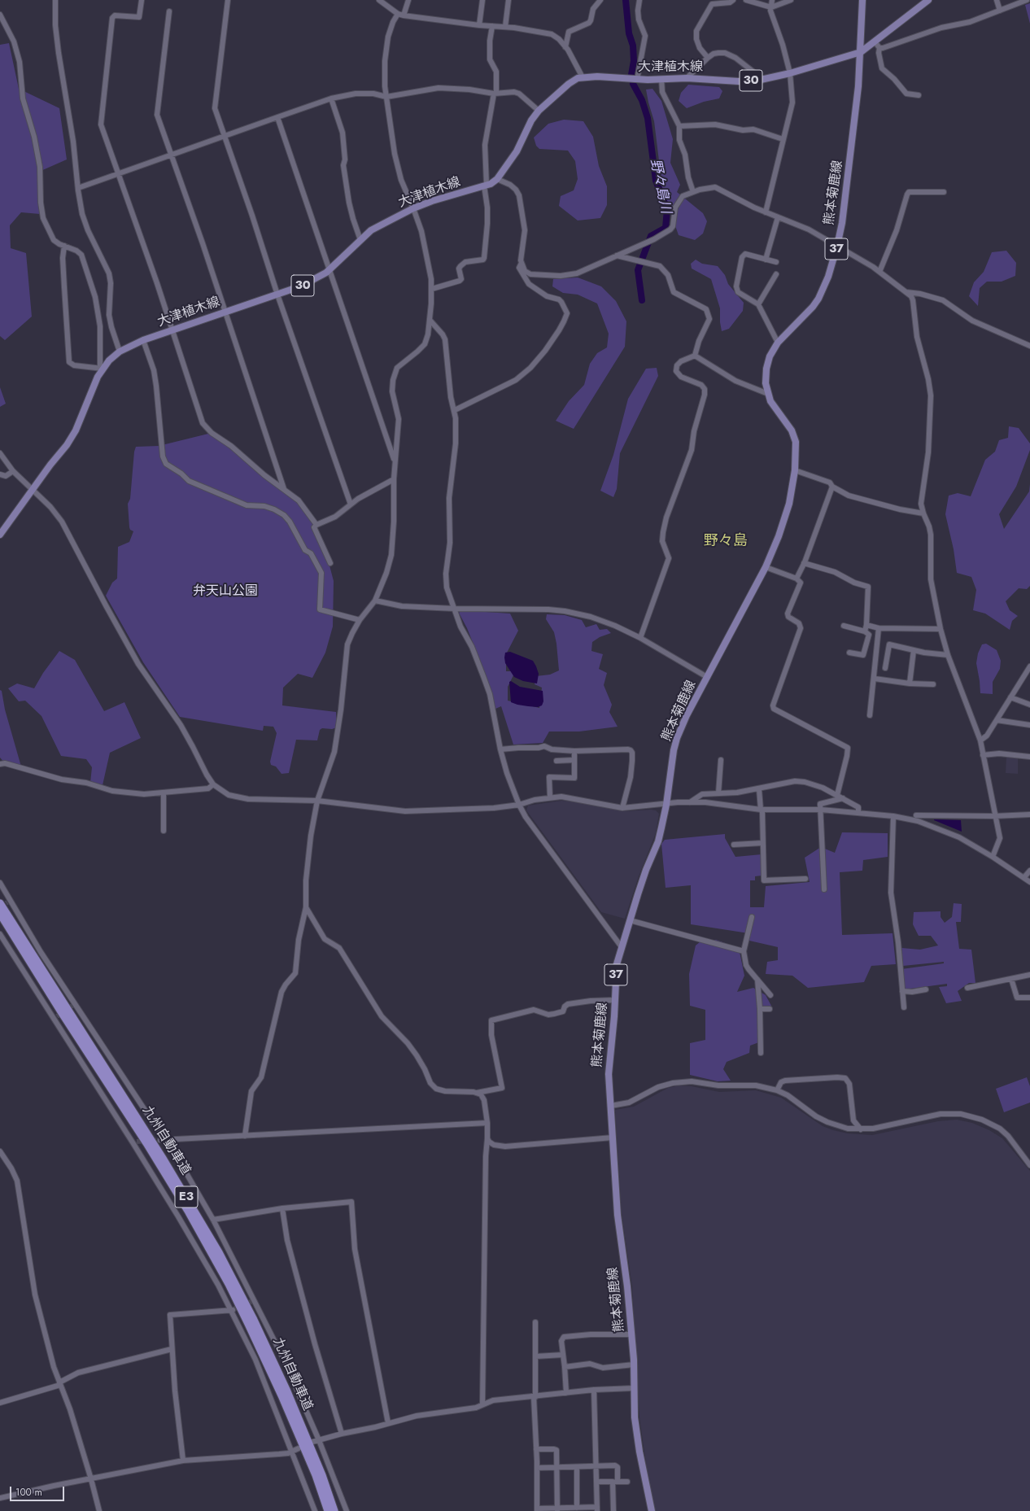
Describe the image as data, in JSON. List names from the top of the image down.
{
  "streets": {
    "highway": ["九州自動車道", "E3"],
    "main road": [
      "大津植木線",
      "30",
      "熊本菊鹿線",
      "37"
    ]
  },
  "crossings": [
    ["大津植木線", "熊本菊鹿線"]
  ],
  "districts": ["野々島"],
  "water": ["野々島川"],
  "parks": ["弁天山公園"],
  "scale_bar": "100 m"
}
